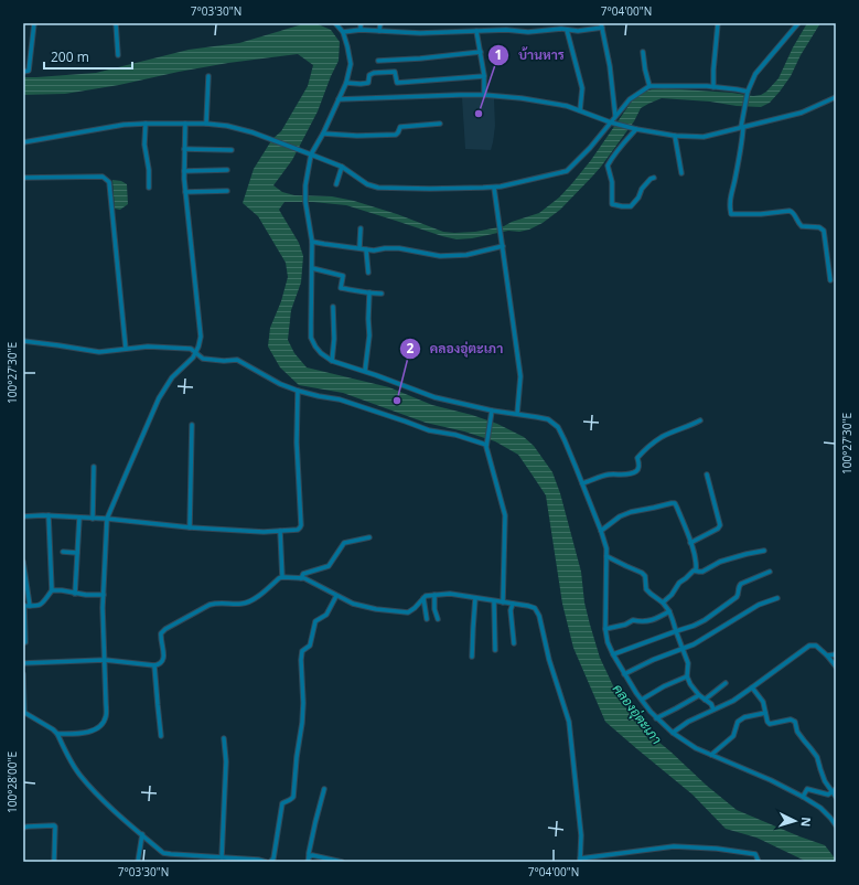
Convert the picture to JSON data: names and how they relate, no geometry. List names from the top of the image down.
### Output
{
  "water": ["คลองอุ่ตะเภา"],
  "places": ["บ้านหาร", "คลองอุ่ตะเภา"],
  "scale_bar": "200 m",
  "north": "right",
  "coordinates": [
    "7°03'30\"N",
    "7°04'00\"N",
    "100°27'30\"E",
    "100°28'00\"E"
  ]
}
